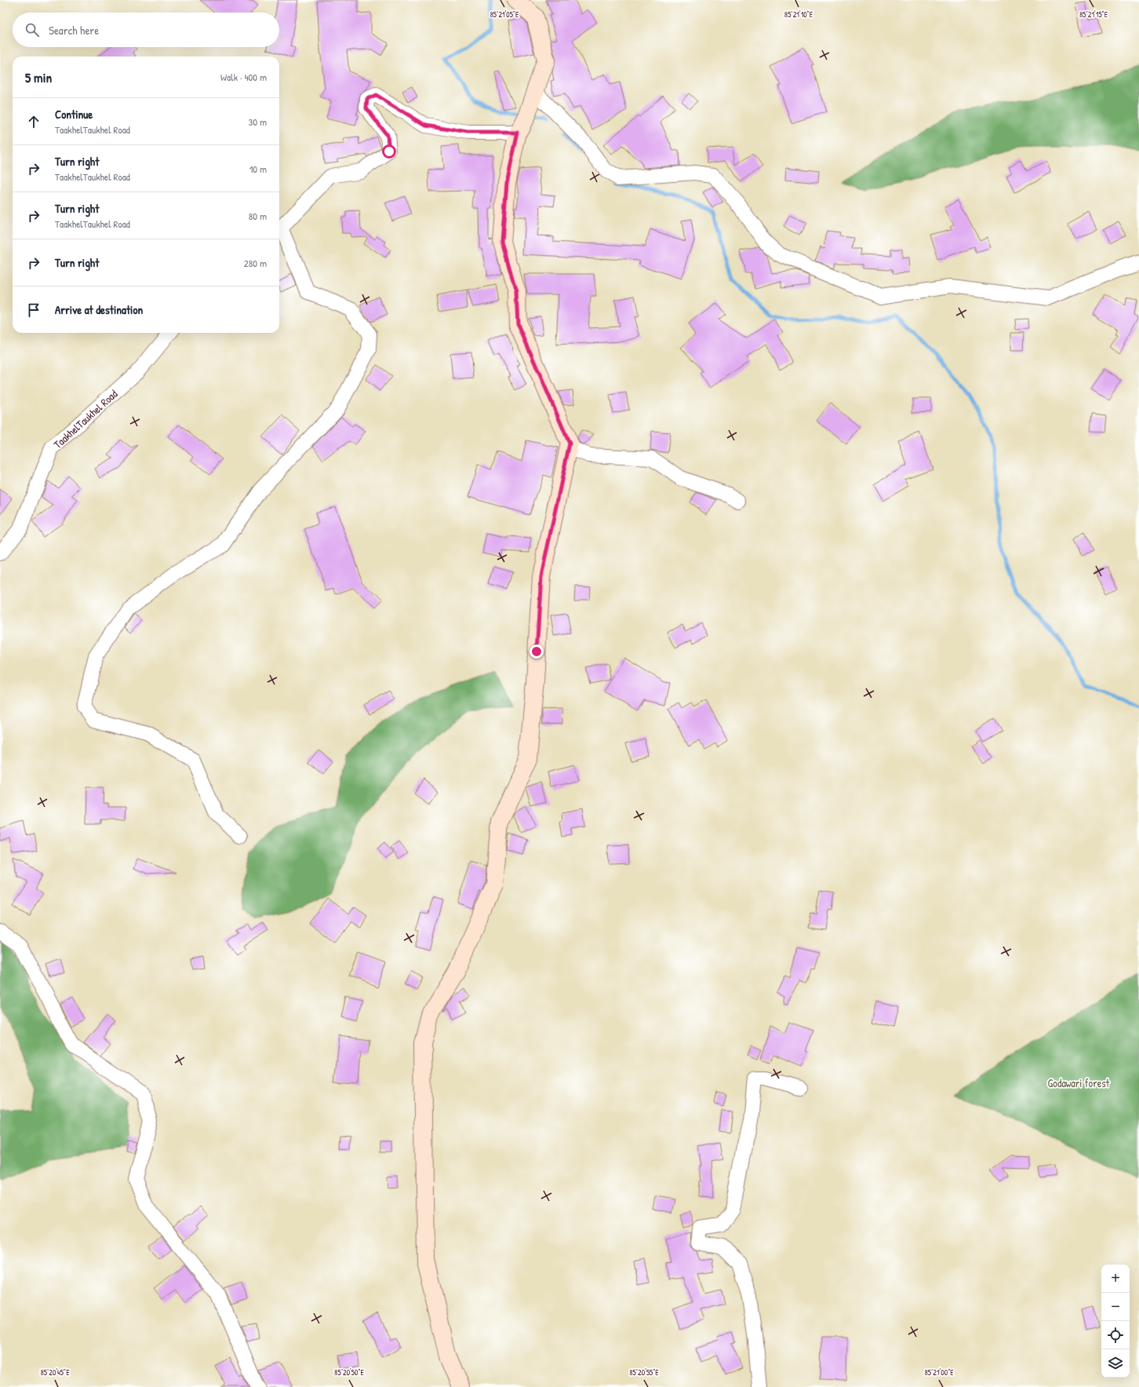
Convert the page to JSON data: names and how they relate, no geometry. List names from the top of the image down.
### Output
{
  "streets": {
    "street": ["TaakhelTaukhel Road"]
  },
  "parks": ["Godawari forest"],
  "page": {
    "search": "Search here",
    "heading": ["5 min", "Walk · 400 m"],
    "list": [
      ["Continue", "TaakhelTaukhel Road", "30 m"],
      ["Turn right", "TaakhelTaukhel Road", "10 m"],
      ["Turn right", "TaakhelTaukhel Road", "80 m"],
      ["Turn right", "280 m"],
      "Arrive at destination"
    ],
    "map_buttons": ["+", "−"]
  },
  "coordinates": [
    "85°21'15\"E",
    "85°21'05\"E",
    "85°21'10\"E",
    "85°20'45\"E",
    "85°20'50\"E",
    "85°20'55\"E",
    "85°21'00\"E"
  ]
}
